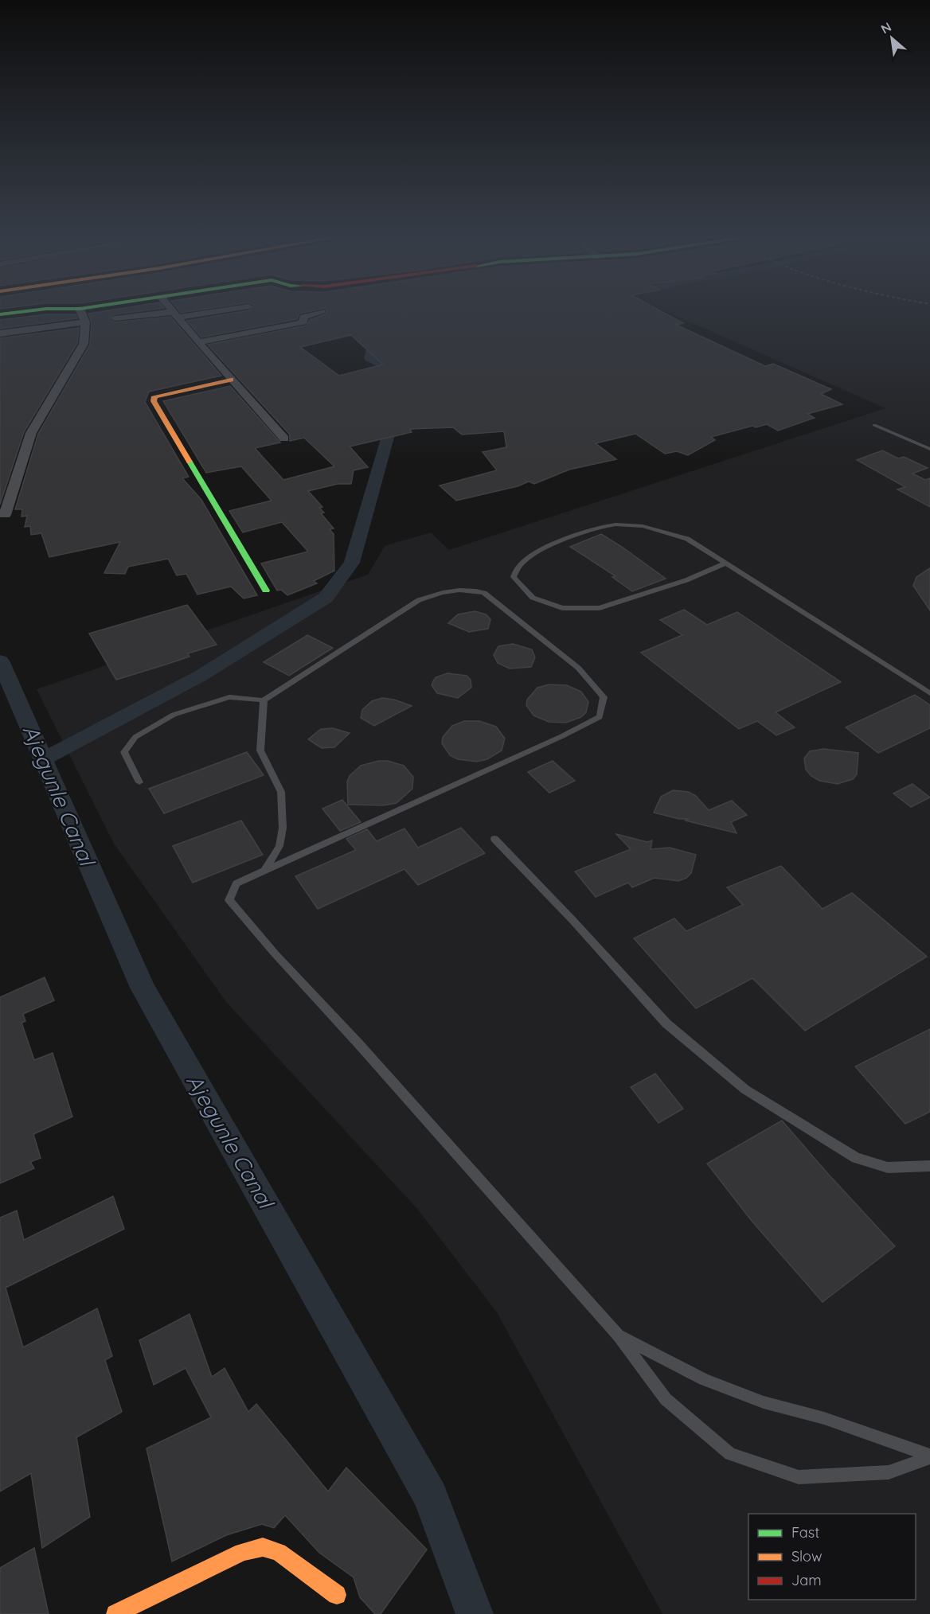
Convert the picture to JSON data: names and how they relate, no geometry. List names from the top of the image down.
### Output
{
  "water": ["Ajegunle Canal"],
  "legend": ["Fast", "Slow", "Jam"],
  "north": "top left"
}
